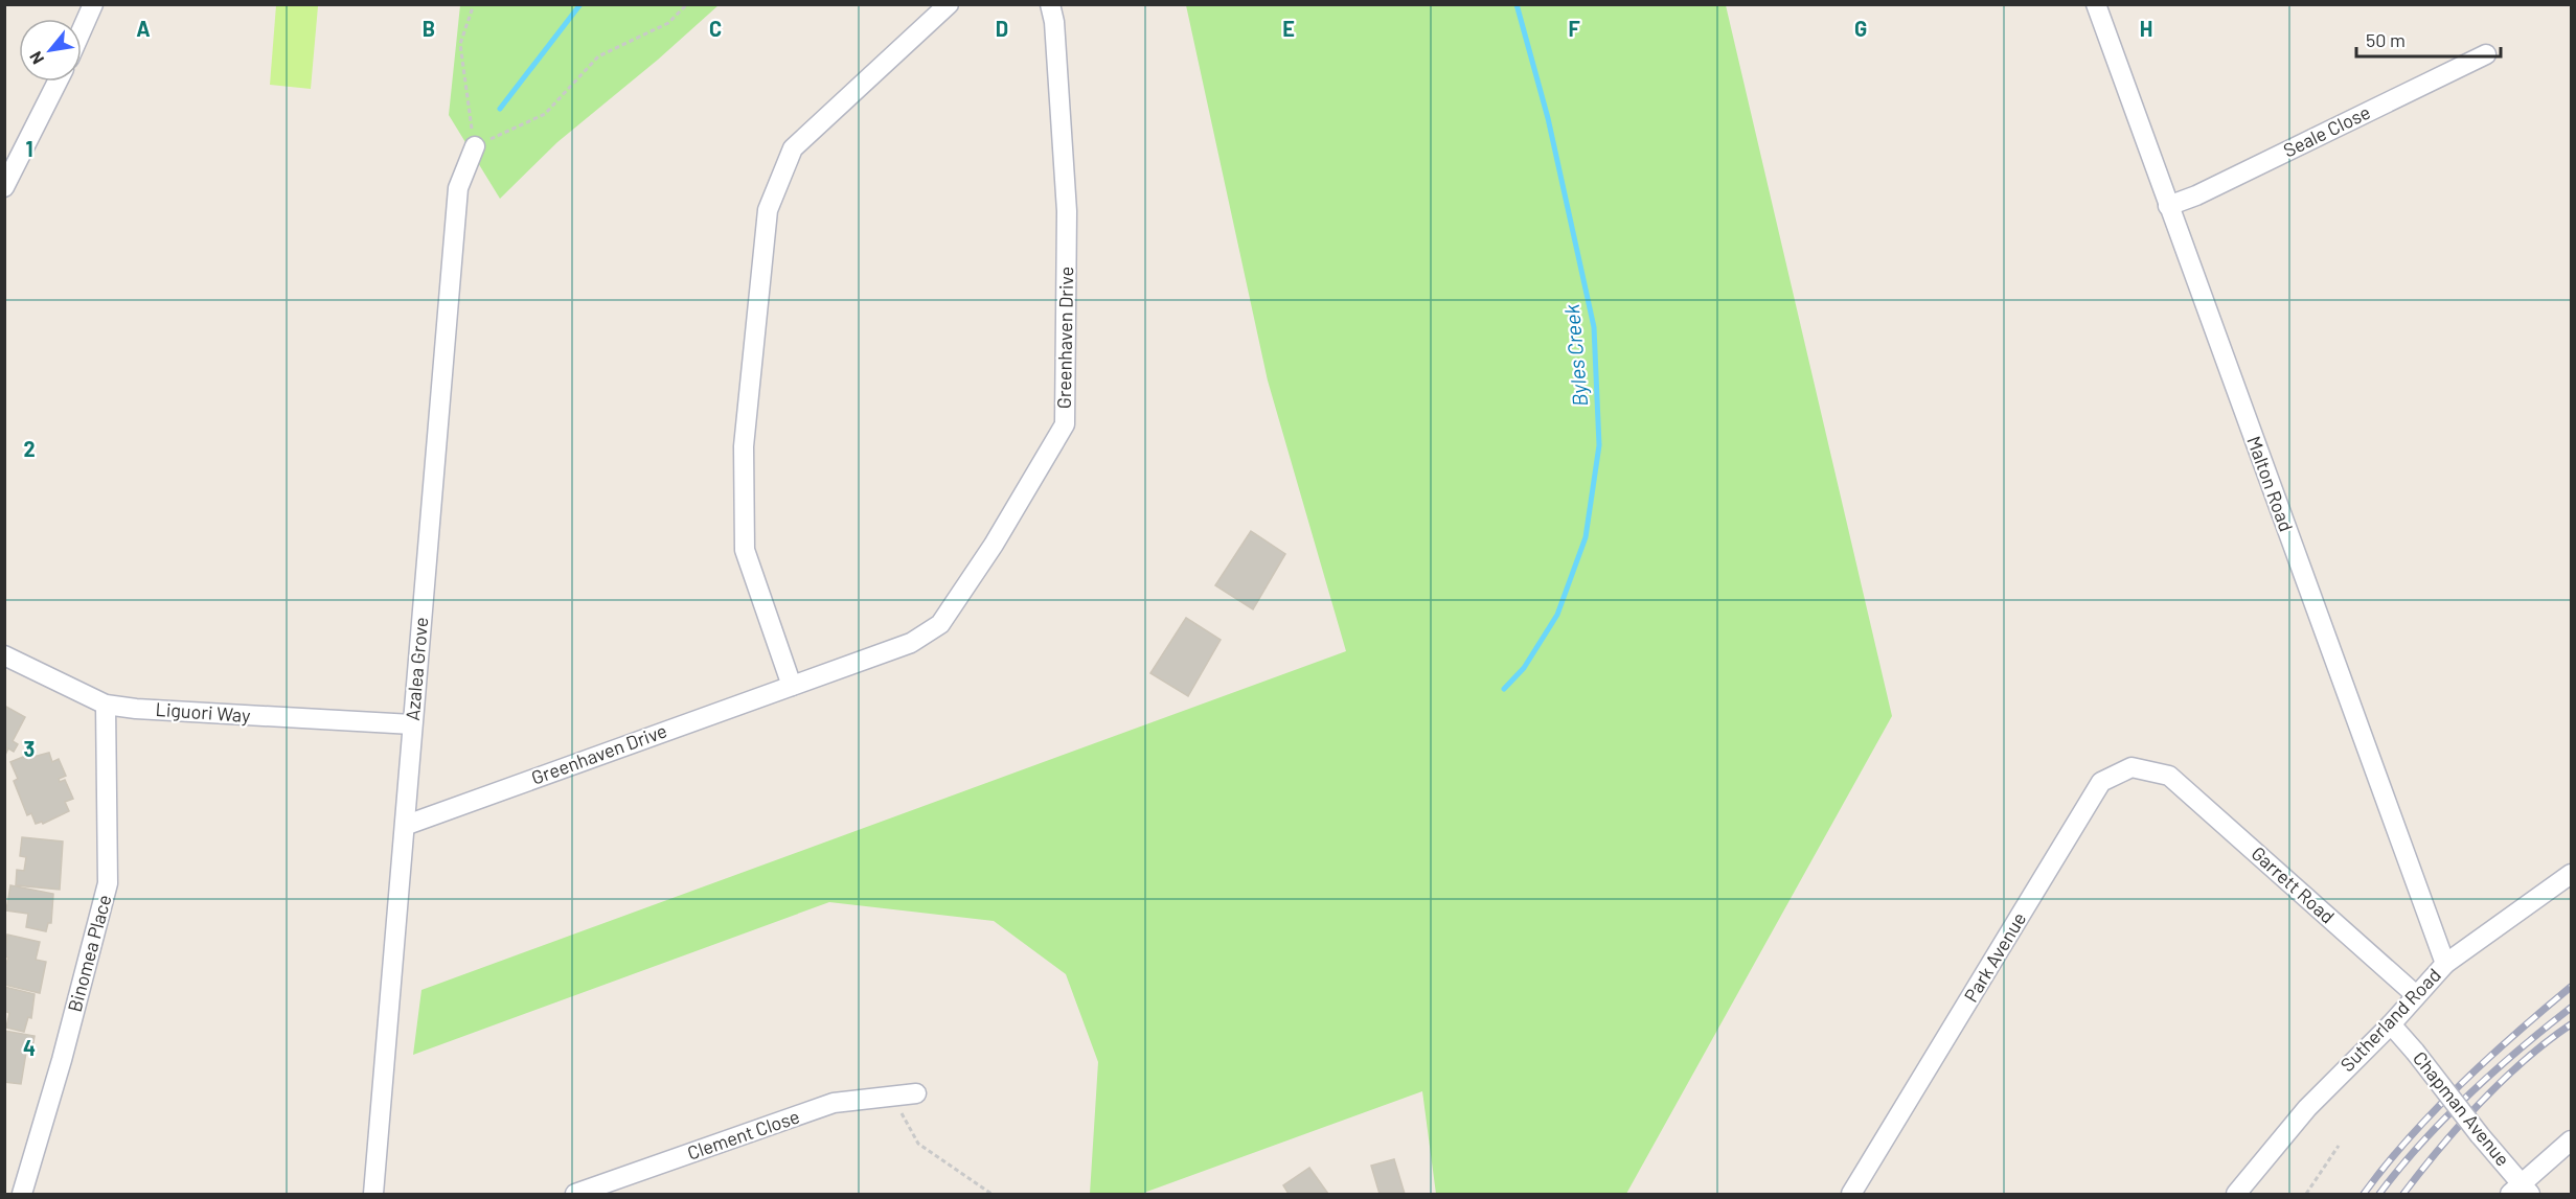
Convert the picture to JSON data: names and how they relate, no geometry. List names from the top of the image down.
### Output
{
  "streets": {
    "street": [
      "Seale Close",
      "Greenhaven Drive",
      "Malton Road",
      "Azalea Grove",
      "Liguori Way",
      "Garrett Road",
      "Binomea Place",
      "Park Avenue",
      "Sutherland Road",
      "Chapman Avenue",
      "Clement Close"
    ]
  },
  "crossings": [
    ["Seale Close", "Malton Road"],
    ["Greenhaven Drive", "Azalea Grove"],
    ["Malton Road", "Sutherland Road"],
    ["Azalea Grove", "Liguori Way"],
    ["Liguori Way", "Binomea Place"],
    ["Garrett Road", "Park Avenue"],
    ["Garrett Road", "Sutherland Road"],
    ["Sutherland Road", "Chapman Avenue"]
  ],
  "water": ["Byles Creek"],
  "scale_bar": "50 m",
  "north": "bottom left",
  "grid": {
    "columns": [
      "A",
      "B",
      "C",
      "D",
      "E",
      "F",
      "G",
      "H"
    ],
    "rows": [
      "1",
      "2",
      "3",
      "4"
    ]
  }
}
